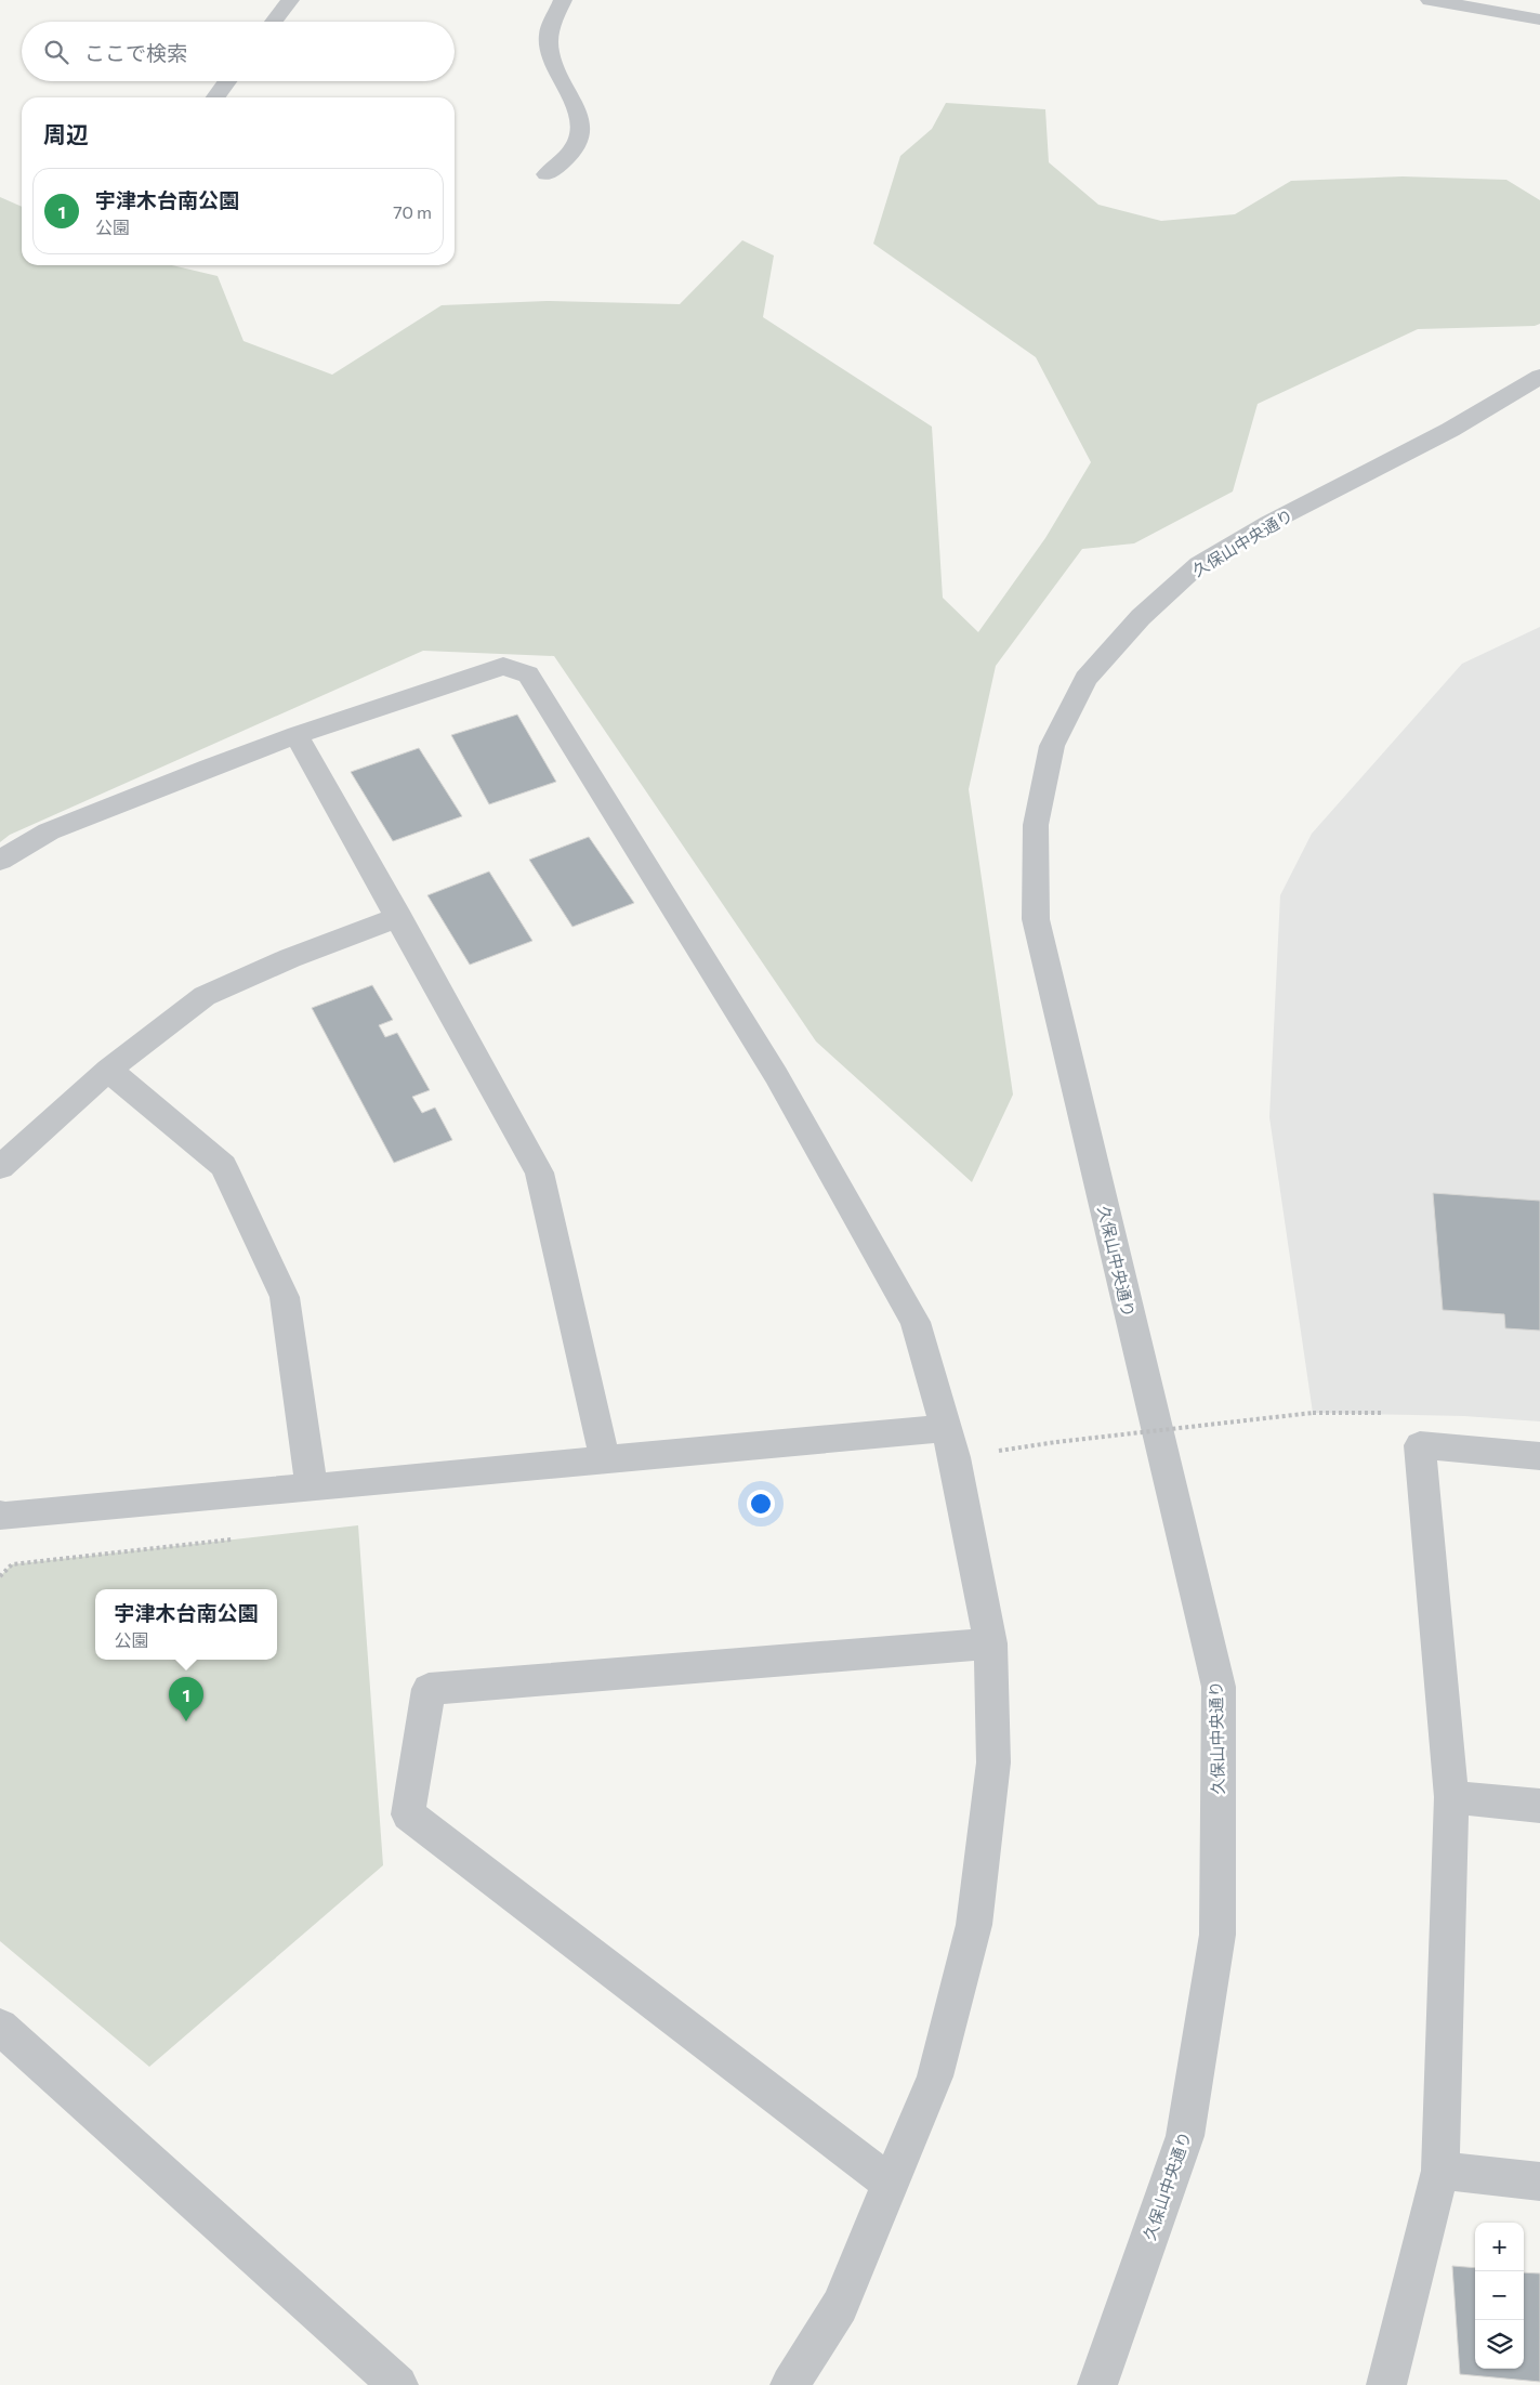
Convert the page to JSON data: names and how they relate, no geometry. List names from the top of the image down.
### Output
{
  "streets": {
    "street": ["久保山中央通り"]
  },
  "page": {
    "search": "ここで検索",
    "heading": "周辺",
    "list": [
      {
        "mark": "1",
        "name": "宇津木台南公園",
        "note": "公園",
        "value": "70 m"
      }
    ],
    "popup": ["宇津木台南公園", "公園"],
    "pins": "1",
    "map_buttons": ["+", "−"]
  }
}
